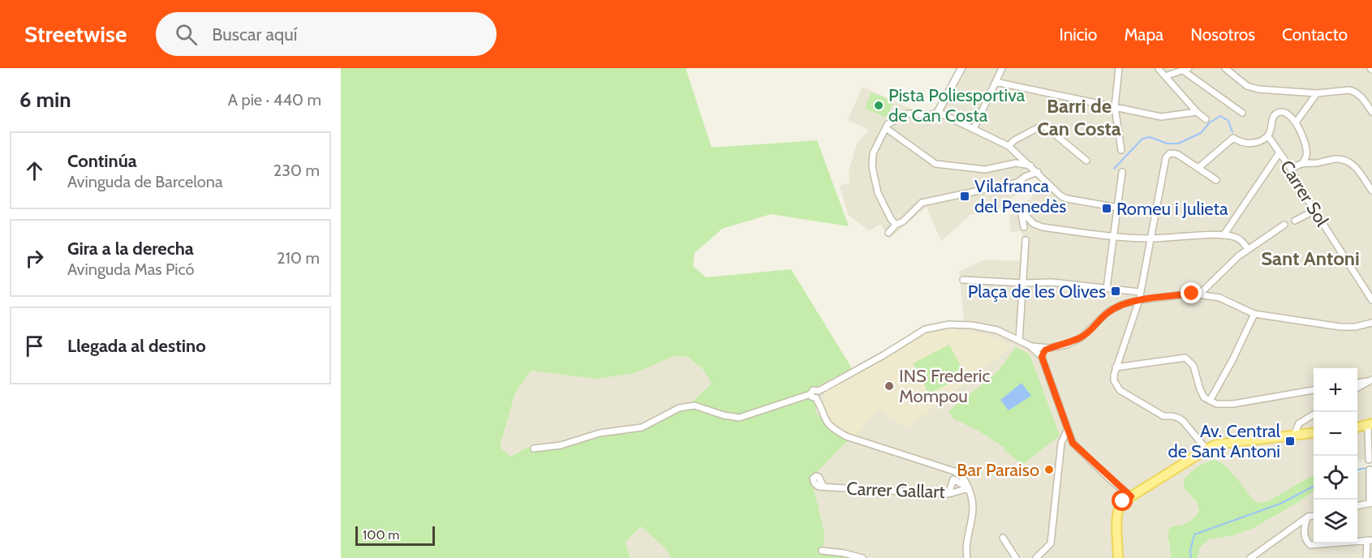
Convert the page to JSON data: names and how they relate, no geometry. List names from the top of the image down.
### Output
{
  "streets": {
    "street": ["Carrer Sol", "Carrer Gallart"]
  },
  "districts": ["Barri de Can Costa", "Sant Antoni"],
  "places": {
    "other": ["Pista Poliesportiva de Can Costa", "INS Frederic Mompou", "Bar Paraiso"],
    "transit": [
      "Vilafranca del Penedès",
      "Romeu i Julieta",
      "Plaça de les Olives",
      "Av. Central de Sant Antoni"
    ]
  },
  "scale_bar": "100 m",
  "page": {
    "header": "Streetwise",
    "search": "Buscar aquí",
    "nav": [
      "Inicio",
      "Mapa",
      "Nosotros",
      "Contacto"
    ],
    "heading": ["6 min", "A pie · 440 m"],
    "list": [
      ["Continúa", "Avinguda de Barcelona", "230 m"],
      ["Gira a la derecha", "Avinguda Mas Picó", "210 m"],
      "Llegada al destino"
    ],
    "map_buttons": ["+", "−"],
    "scale": "100 m"
  }
}
